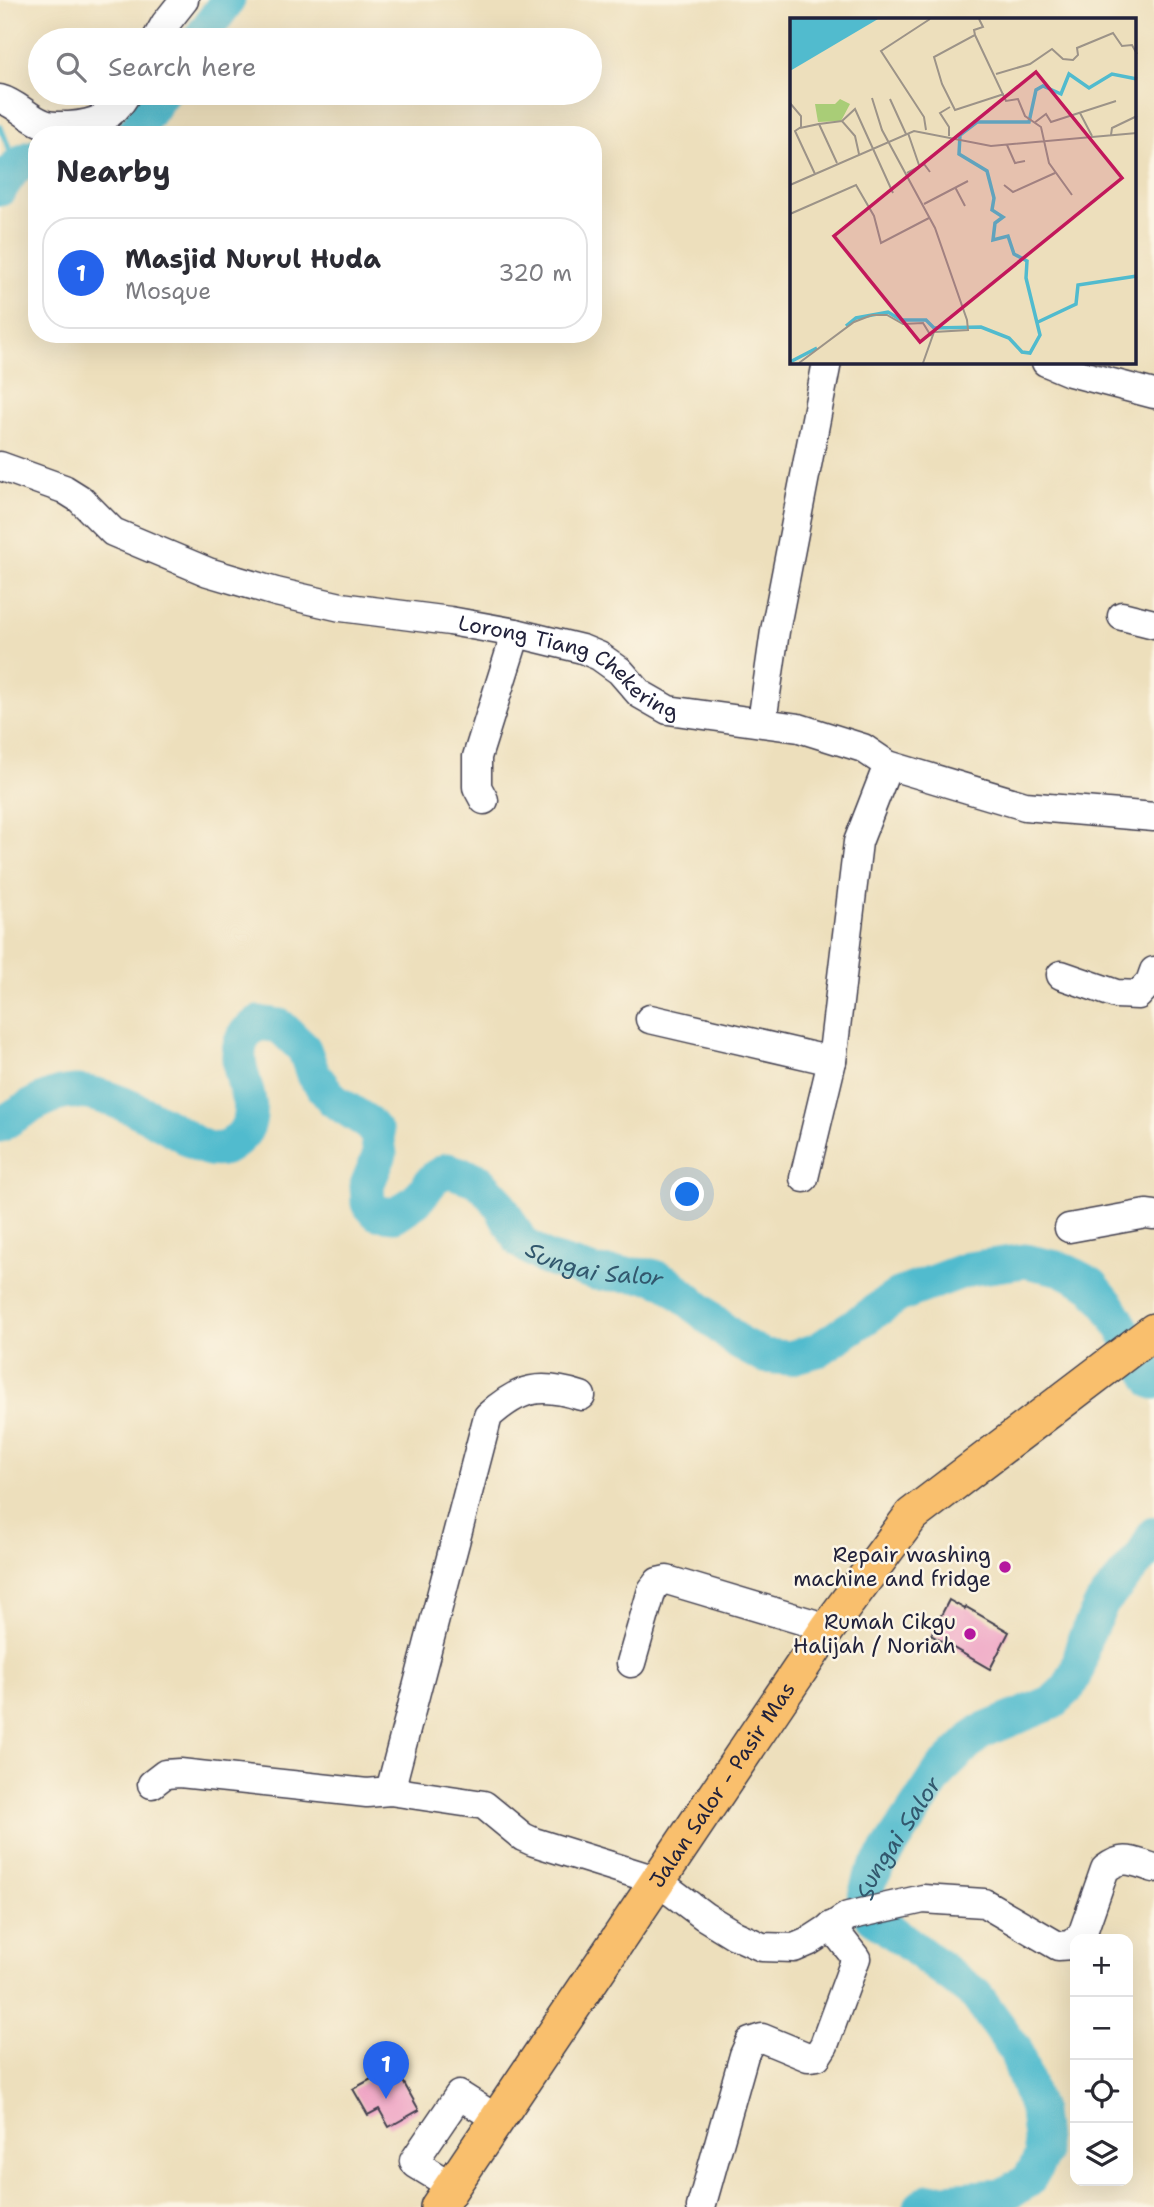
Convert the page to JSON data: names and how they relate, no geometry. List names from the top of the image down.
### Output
{
  "streets": {
    "main road": ["Jalan Salor - Pasir Mas"],
    "street": ["Lorong Tiang Chekering"]
  },
  "water": ["Sungai Salor"],
  "places": ["Repair washing machine and fridge", "Rumah Cikgu Halijah / Noriah"],
  "page": {
    "search": "Search here",
    "heading": "Nearby",
    "list": [
      {
        "mark": "1",
        "name": "Masjid Nurul Huda",
        "note": "Mosque",
        "value": "320 m"
      }
    ],
    "map_buttons": ["+", "−"],
    "pins": "1"
  }
}
